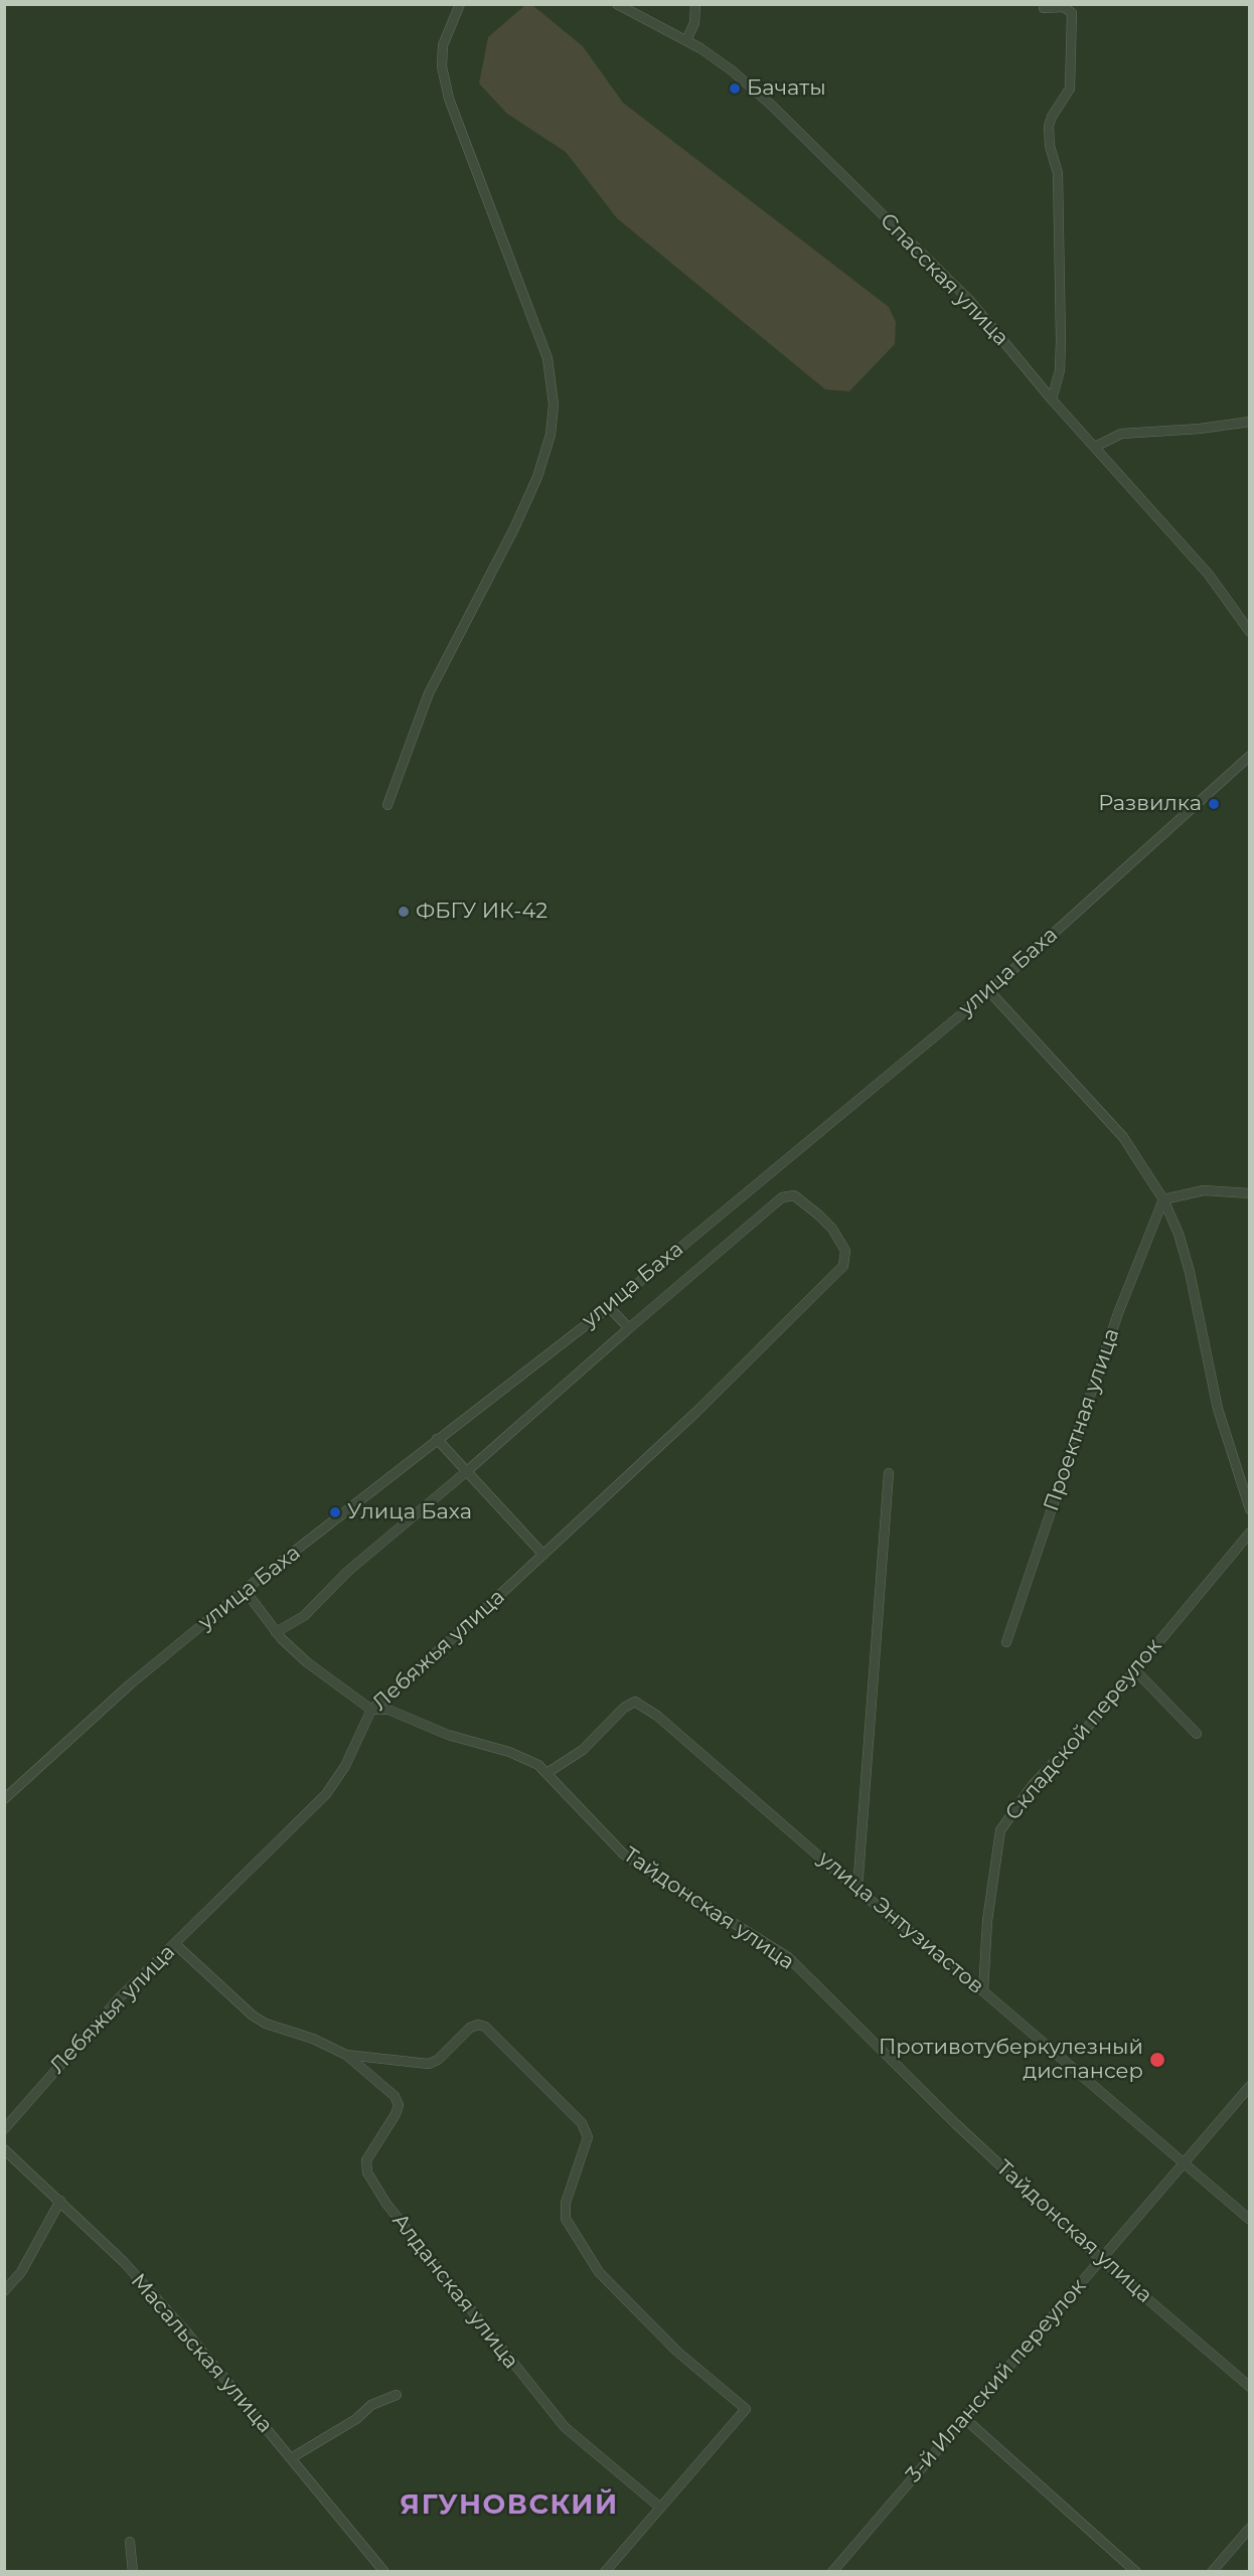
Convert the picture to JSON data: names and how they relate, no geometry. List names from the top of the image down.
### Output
{
  "streets": {
    "street": [
      "Спасская улица",
      "улица Баха",
      "Проектная улица",
      "Лебяжья улица",
      "Складской переулок",
      "Тайдонская улица",
      "улица Энтузиастов",
      "Алданская улица",
      "Масальская улица",
      "3-й Иланский переулок"
    ]
  },
  "crossings": [
    ["улица Баха", "Тайдонская улица"],
    ["Лебяжья улица", "Тайдонская улица"],
    ["Складской переулок", "улица Энтузиастов"],
    ["Тайдонская улица", "улица Энтузиастов"],
    ["Тайдонская улица", "3-й Иланский переулок"],
    ["улица Энтузиастов", "3-й Иланский переулок"]
  ],
  "districts": ["ЯГУНОВСКИЙ"],
  "places": [
    "Бачаты",
    "Развилка",
    "ФБГУ ИК-42",
    "Улица Баха",
    "Противотуберкулезный диспансер"
  ]
}
